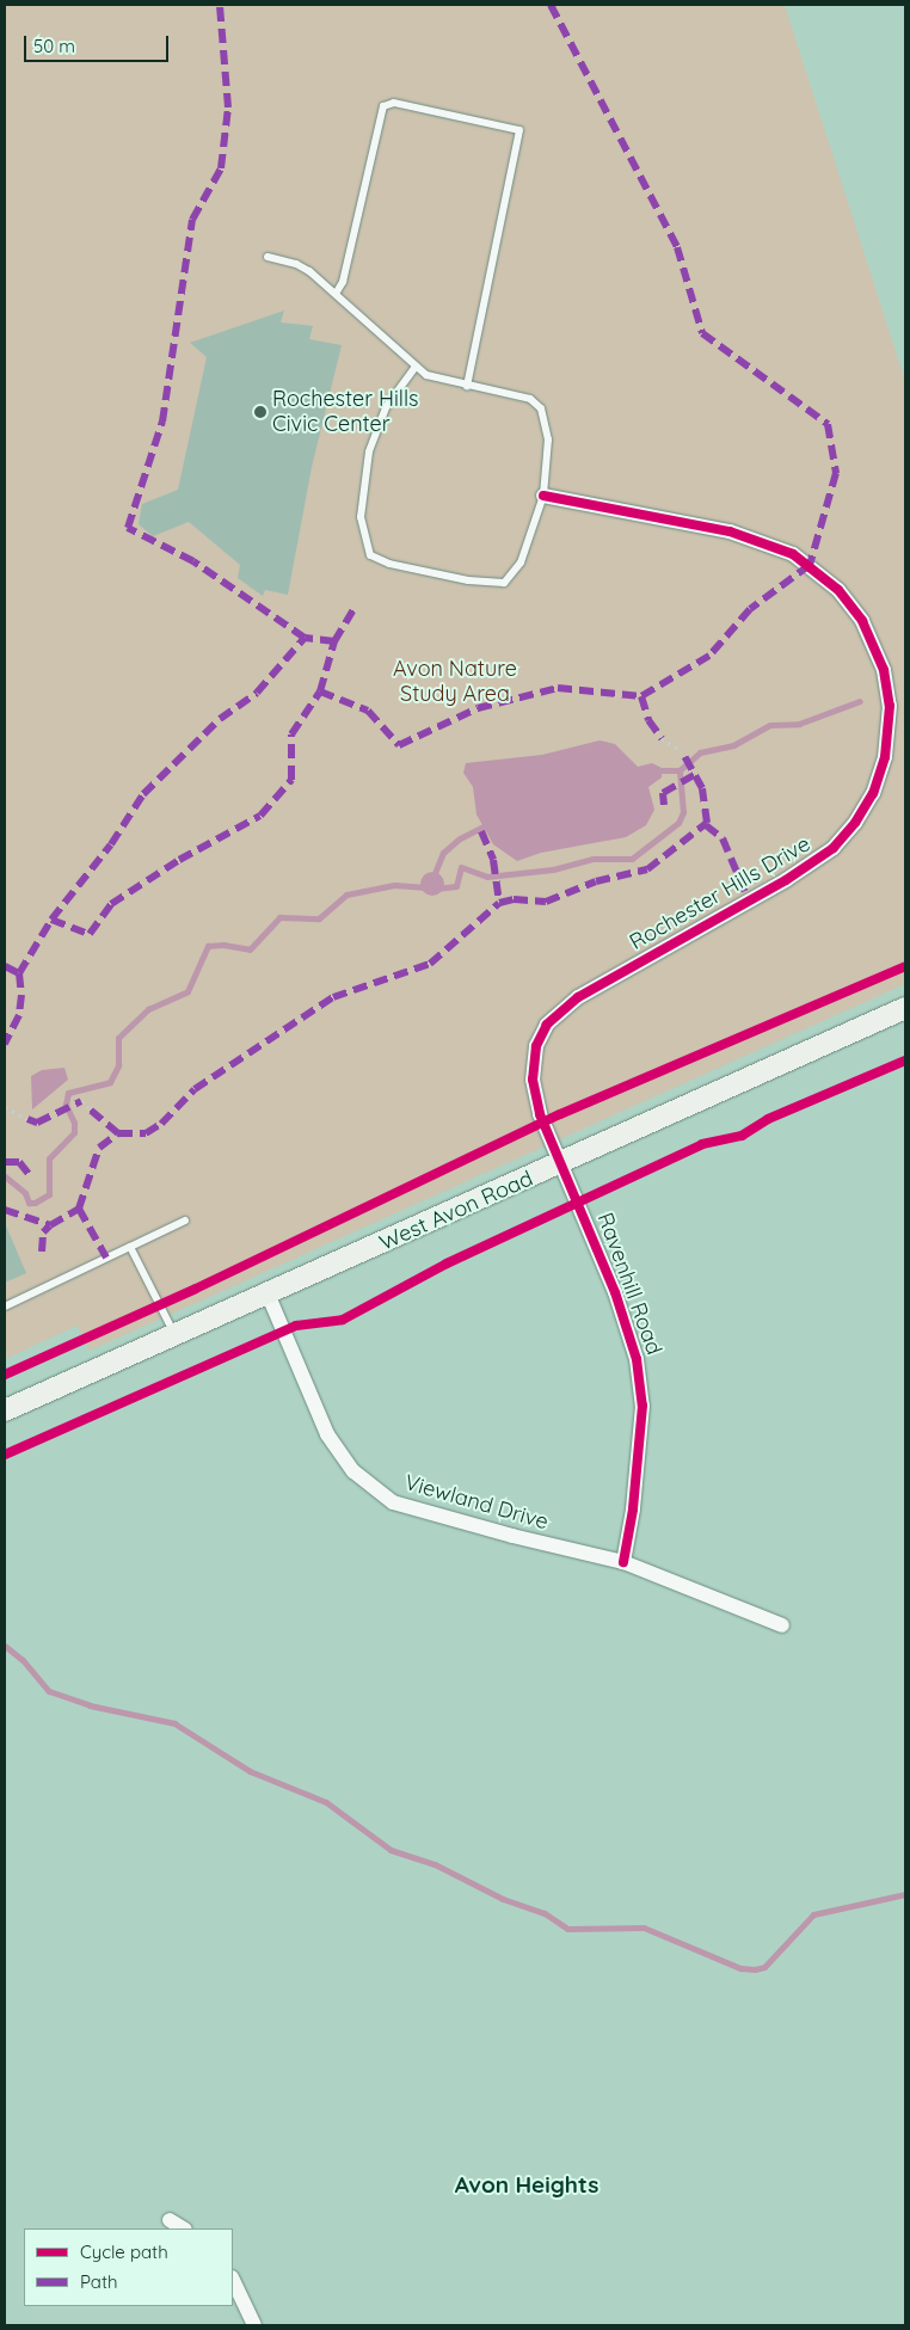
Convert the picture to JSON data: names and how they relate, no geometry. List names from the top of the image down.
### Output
{
  "streets": {
    "street": [
      "Rochester Hills Drive",
      "West Avon Road",
      "Ravenhill Road",
      "Viewland Drive"
    ]
  },
  "crossings": [
    ["Rochester Hills Drive", "West Avon Road"],
    ["Rochester Hills Drive", "Ravenhill Road"],
    ["West Avon Road", "Ravenhill Road"],
    ["West Avon Road", "Viewland Drive"],
    ["Ravenhill Road", "Viewland Drive"]
  ],
  "districts": ["Avon Heights"],
  "parks": ["Avon Nature Study Area"],
  "places": ["Rochester Hills Civic Center"],
  "legend": ["Cycle path", "Path"],
  "scale_bar": "50 m"
}
